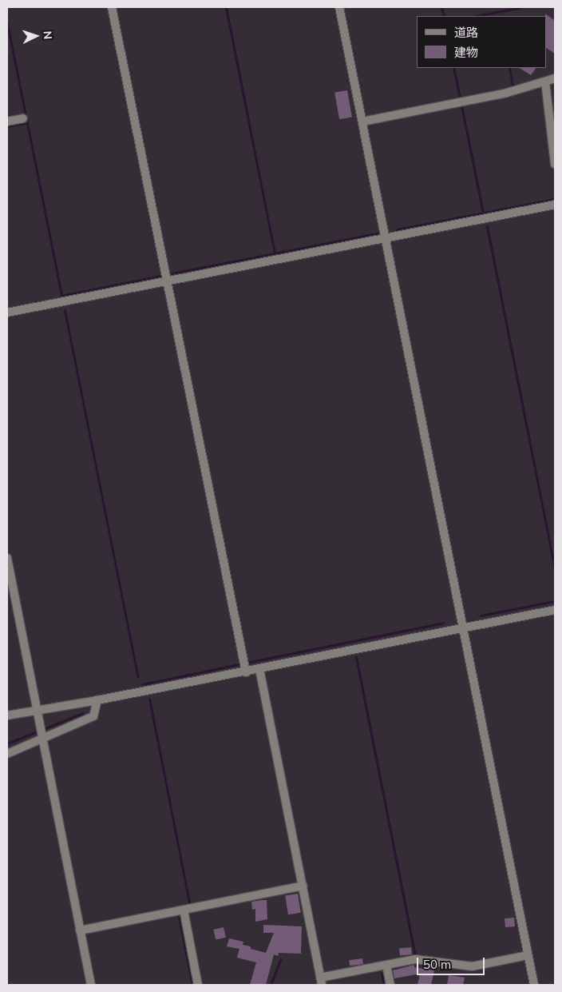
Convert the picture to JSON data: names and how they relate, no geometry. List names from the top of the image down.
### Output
{
  "legend": ["道路", "建物"],
  "scale_bar": "50 m",
  "north": "right"
}
